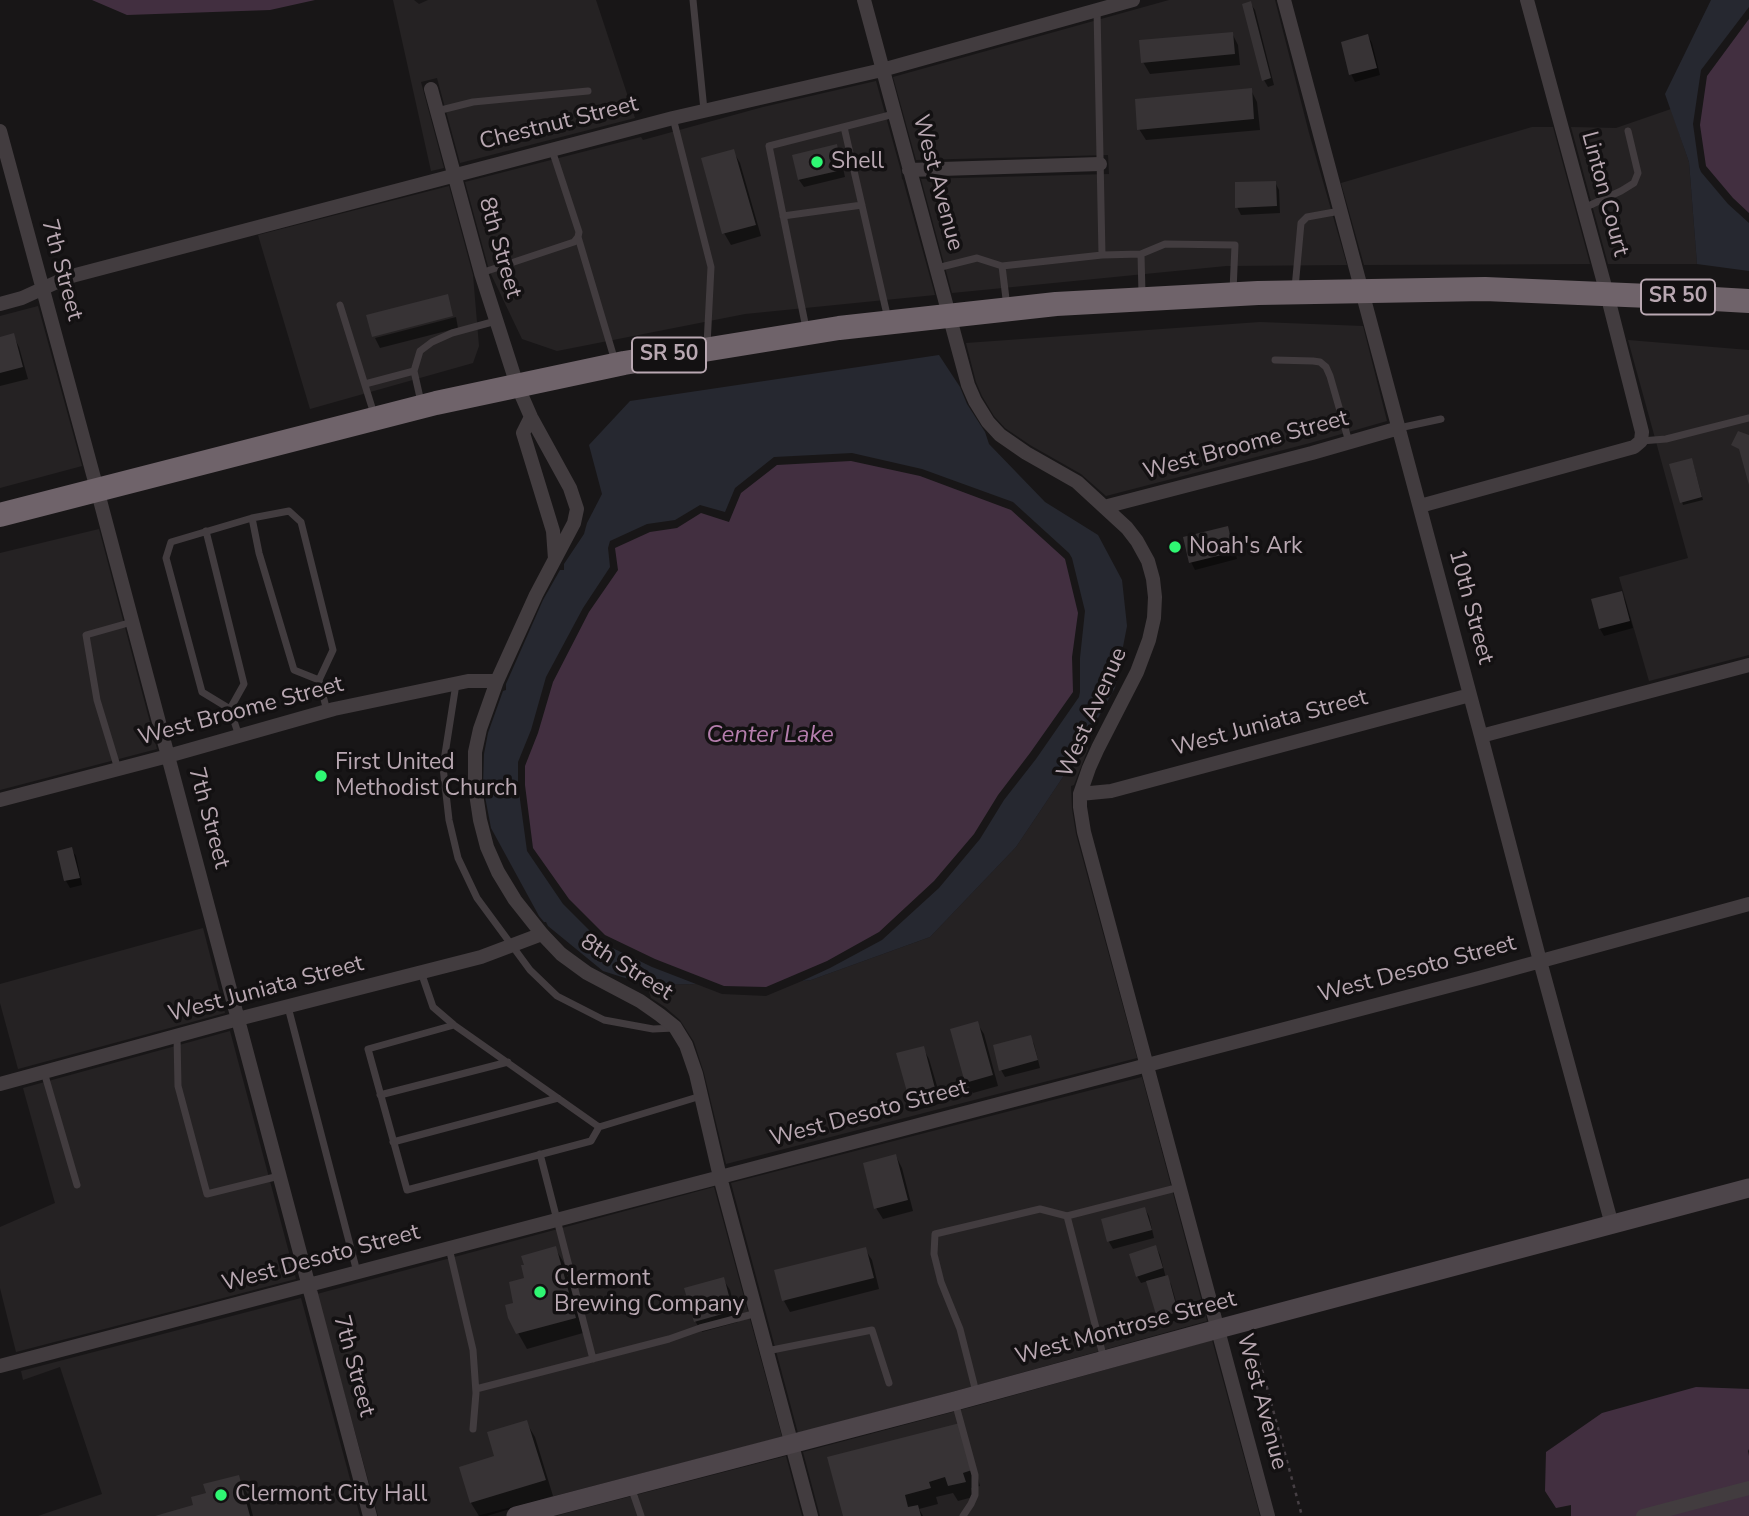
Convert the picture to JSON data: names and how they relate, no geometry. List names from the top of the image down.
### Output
{
  "streets": {
    "highway": ["SR 50"],
    "street": [
      "Chestnut Street",
      "West Avenue",
      "Linton Court",
      "8th Street",
      "7th Street",
      "West Broome Street",
      "10th Street",
      "West Juniata Street",
      "West Desoto Street",
      "West Montrose Street"
    ]
  },
  "crossings": [
    ["Chestnut Street", "West Avenue"],
    ["Chestnut Street", "8th Street"],
    ["Chestnut Street", "7th Street"],
    ["West Avenue", "SR 50"],
    ["West Avenue", "West Broome Street"],
    ["West Avenue", "West Juniata Street"],
    ["West Avenue", "West Desoto Street"],
    ["West Avenue", "West Montrose Street"],
    ["Linton Court", "SR 50"],
    ["8th Street", "SR 50"],
    ["8th Street", "West Broome Street"],
    ["8th Street", "West Juniata Street"],
    ["8th Street", "West Desoto Street"],
    ["8th Street", "West Montrose Street"],
    ["7th Street", "SR 50"],
    ["7th Street", "West Broome Street"],
    ["7th Street", "West Juniata Street"],
    ["7th Street", "West Desoto Street"],
    ["SR 50", "10th Street"],
    ["West Broome Street", "10th Street"],
    ["10th Street", "West Juniata Street"],
    ["10th Street", "West Desoto Street"],
    ["10th Street", "West Montrose Street"]
  ],
  "water": ["Center Lake"],
  "places": [
    "Shell",
    "Noah's Ark",
    "First United Methodist Church",
    "Clermont Brewing Company",
    "Clermont City Hall"
  ]
}
